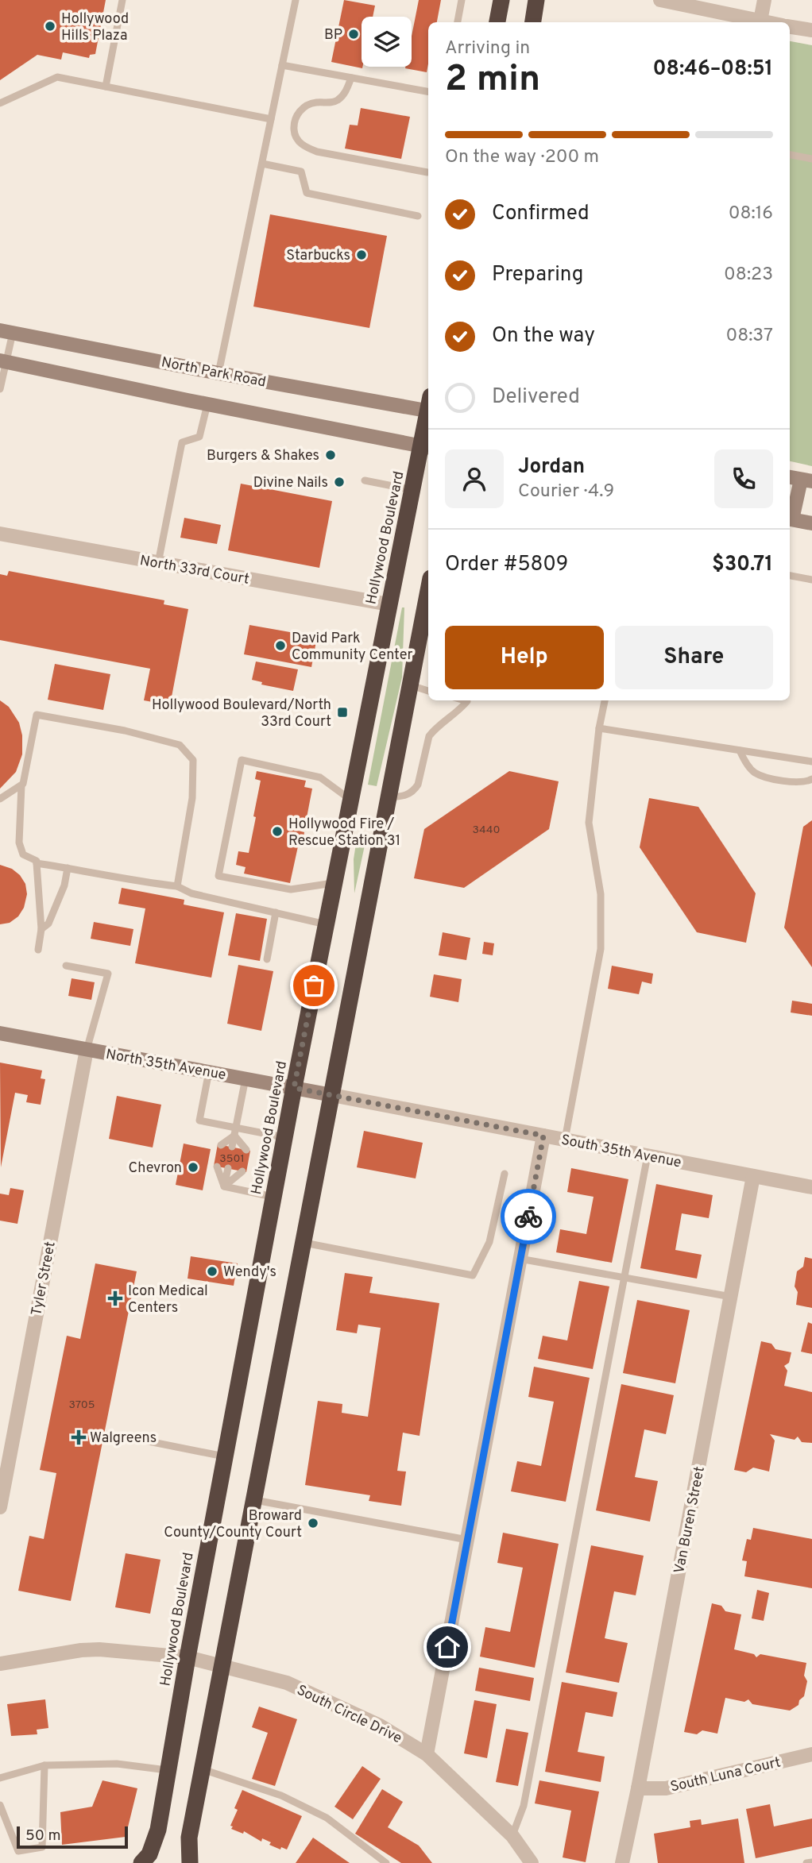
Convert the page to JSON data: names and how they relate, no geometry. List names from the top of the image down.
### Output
{
  "streets": {
    "highway": ["Hollywood Boulevard"],
    "street": [
      "North Park Road",
      "North 33rd Court",
      "North 35th Avenue",
      "South 35th Avenue",
      "Tyler Street",
      "Van Buren Street",
      "South Circle Drive",
      "South Luna Court"
    ]
  },
  "crossings": [
    ["Hollywood Boulevard", "North 33rd Court"],
    ["Hollywood Boulevard", "North 35th Avenue"],
    ["Hollywood Boulevard", "South Circle Drive"],
    ["North 35th Avenue", "South 35th Avenue"],
    ["North 35th Avenue", "Tyler Street"],
    ["South 35th Avenue", "Van Buren Street"],
    ["Van Buren Street", "South Luna Court"]
  ],
  "places": {
    "other": [
      "Hollywood Hills Plaza",
      "BP",
      "Starbucks",
      "Burgers & Shakes",
      "Divine Nails",
      "David Park Community Center",
      "Hollywood Fire / Rescue Station 31",
      "Chevron",
      "Wendy's",
      "Broward County/County Court"
    ],
    "transit": ["Hollywood Boulevard/North 33rd Court"],
    "health": ["Icon Medical Centers", "Walgreens"]
  },
  "house_numbers": ["3440", "3501", "3705"],
  "scale_bar": "50 m",
  "page": {
    "heading": ["2 min", "Arriving in", "08:46–08:51"],
    "panel": [
      "Jordan",
      "Courier · 4.9",
      "Order #5809",
      "$30.71"
    ],
    "bar": "On the way · 200 m",
    "list": [
      ["Confirmed", "08:16"],
      ["Preparing", "08:23"],
      ["On the way", "08:37"],
      "Delivered"
    ],
    "buttons": ["Help", "Share"],
    "scale": "50 m"
  }
}
